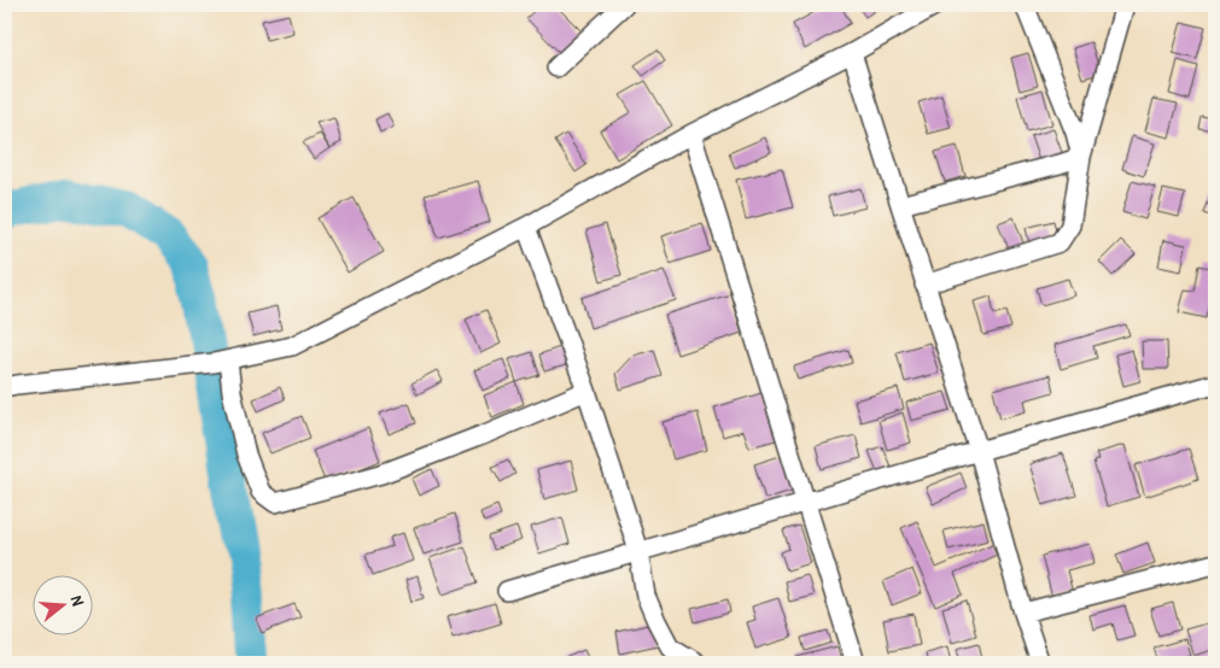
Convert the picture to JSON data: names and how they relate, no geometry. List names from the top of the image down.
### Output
{
  "north": "right"
}
